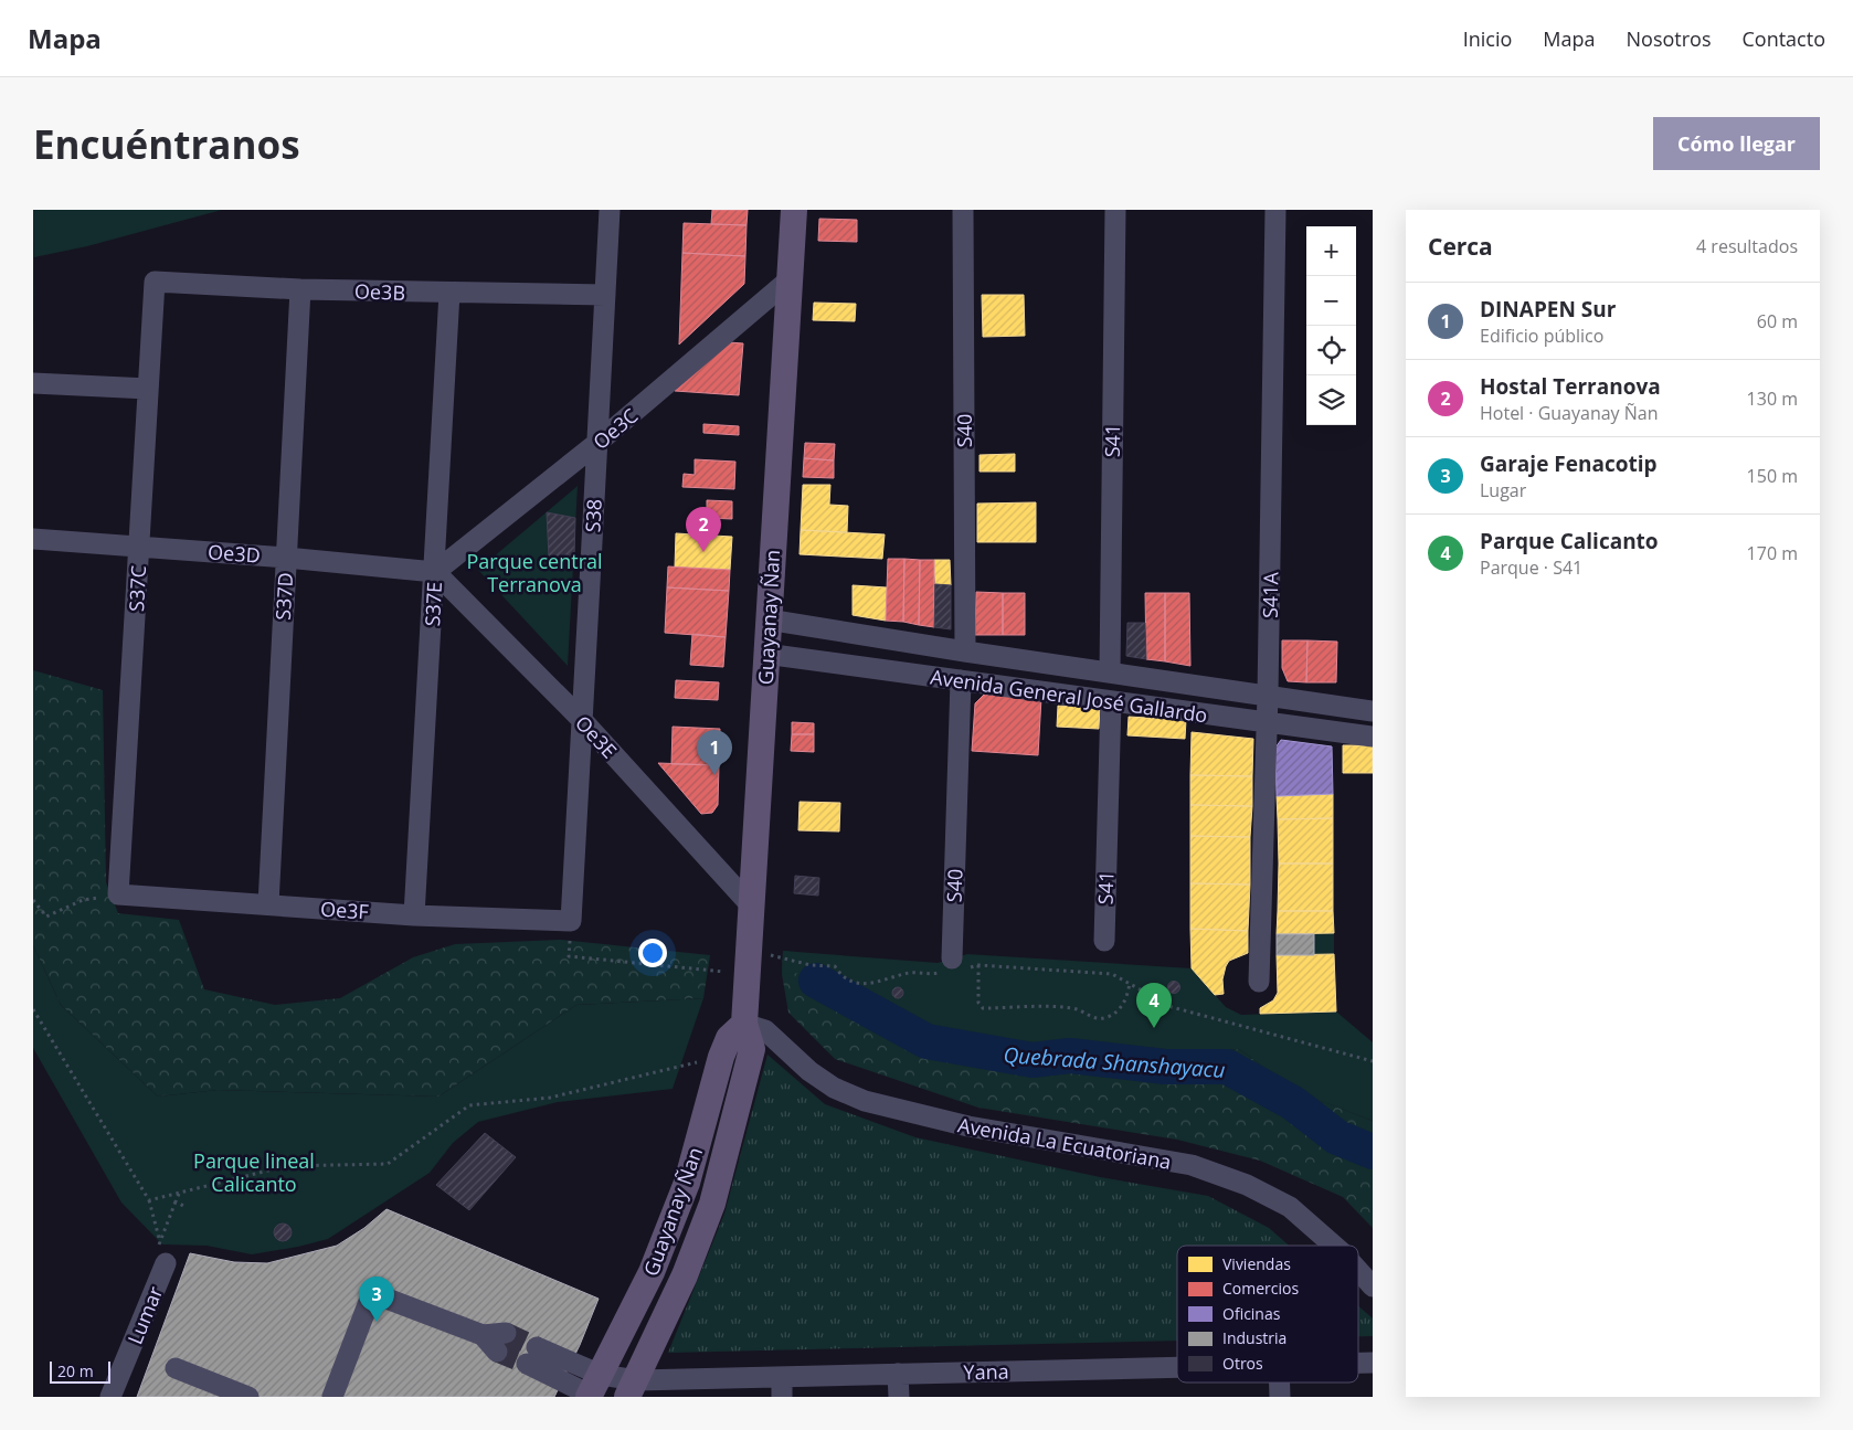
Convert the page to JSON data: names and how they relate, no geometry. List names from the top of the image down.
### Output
{
  "streets": {
    "main road": ["Guayanay Ñan"],
    "street": [
      "Oe3B",
      "Oe3C",
      "S40",
      "S41",
      "S38",
      "Oe3D",
      "S37C",
      "S41A",
      "S37D",
      "S37E",
      "Avenida General José Gallardo",
      "Oe3E",
      "Oe3F",
      "Avenida La Ecuatoriana",
      "Lumar",
      "Yana"
    ]
  },
  "crossings": [
    ["Oe3B", "S38"],
    ["Oe3B", "S37C"],
    ["Oe3B", "S37D"],
    ["Oe3B", "S37E"],
    ["Oe3C", "S38"],
    ["Oe3C", "Oe3D"],
    ["Oe3C", "S37E"],
    ["Oe3C", "Guayanay Ñan"],
    ["Oe3C", "Oe3E"],
    ["S40", "Avenida General José Gallardo"],
    ["S41", "Avenida General José Gallardo"],
    ["S38", "Oe3E"],
    ["S38", "Oe3F"],
    ["Oe3D", "S37C"],
    ["Oe3D", "S37D"],
    ["Oe3D", "S37E"],
    ["Oe3D", "Oe3E"],
    ["S37C", "Oe3F"],
    ["S41A", "Avenida General José Gallardo"],
    ["S37D", "Oe3F"],
    ["S37E", "Oe3E"],
    ["S37E", "Oe3F"],
    ["Guayanay Ñan", "Avenida General José Gallardo"],
    ["Guayanay Ñan", "Oe3E"],
    ["Guayanay Ñan", "Avenida La Ecuatoriana"],
    ["Guayanay Ñan", "Yana"]
  ],
  "water": ["Quebrada Shanshayacu"],
  "parks": ["Parque central Terranova", "Parque lineal Calicanto"],
  "legend": [
    "Viviendas",
    "Comercios",
    "Oficinas",
    "Industria",
    "Otros"
  ],
  "scale_bar": "20 m",
  "page": {
    "header": "Mapa",
    "nav": [
      "Inicio",
      "Mapa",
      "Nosotros",
      "Contacto"
    ],
    "buttons": "Cómo llegar",
    "title": "Encuéntranos",
    "heading": ["Cerca", "4 resultados"],
    "map_buttons": ["+", "−"],
    "list": [
      {
        "mark": "1",
        "name": "DINAPEN Sur",
        "note": "Edificio público",
        "value": "60 m"
      },
      {
        "mark": "2",
        "name": "Hostal Terranova",
        "note": "Hotel · Guayanay Ñan",
        "value": "130 m"
      },
      {
        "mark": "3",
        "name": "Garaje Fenacotip",
        "note": "Lugar",
        "value": "150 m"
      },
      {
        "mark": "4",
        "name": "Parque Calicanto",
        "note": "Parque · S41",
        "value": "170 m"
      }
    ],
    "pins": [
      "2",
      "1",
      "4",
      "3"
    ],
    "scale": "20 m"
  }
}
